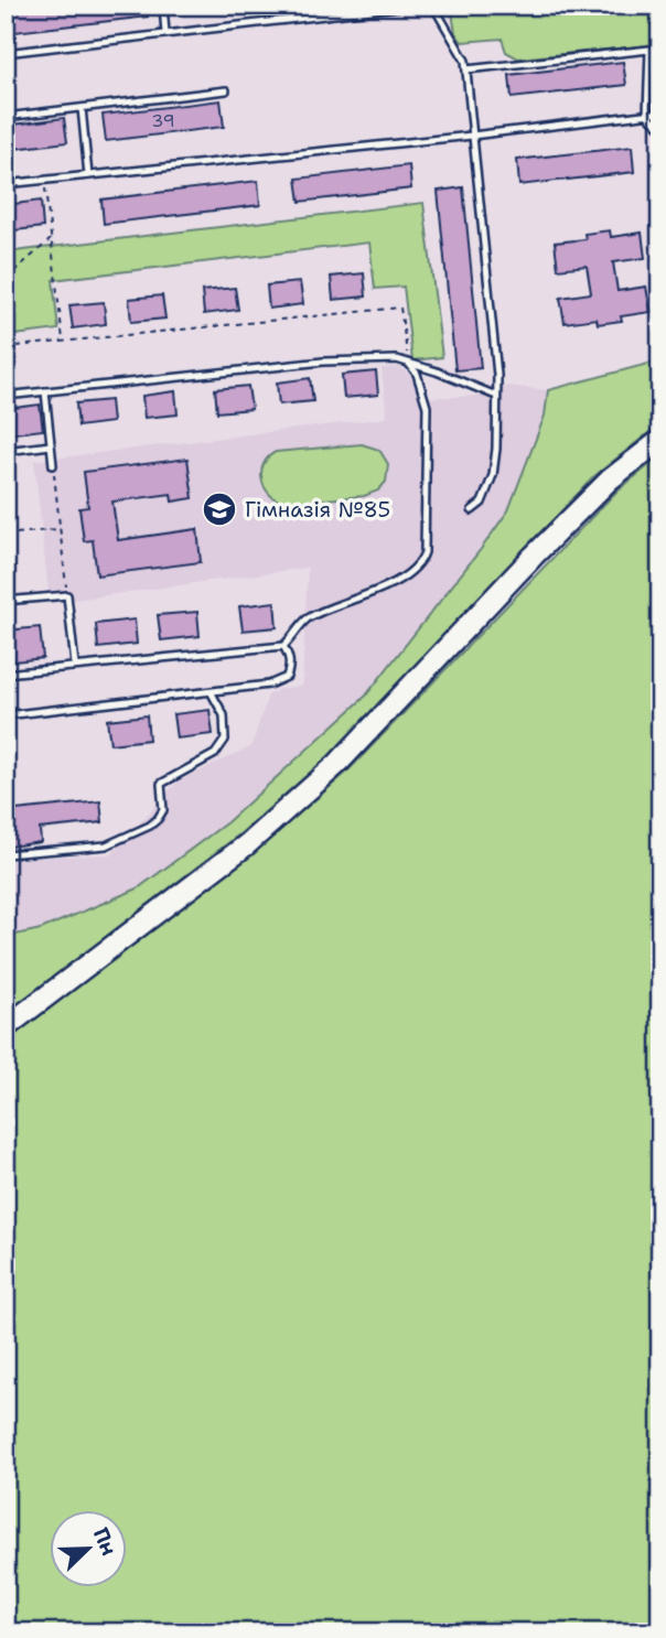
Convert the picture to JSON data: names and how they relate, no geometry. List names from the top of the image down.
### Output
{
  "places": {
    "school or university": ["Гімназія №85"]
  },
  "house_numbers": ["39"],
  "north": "top right"
}
